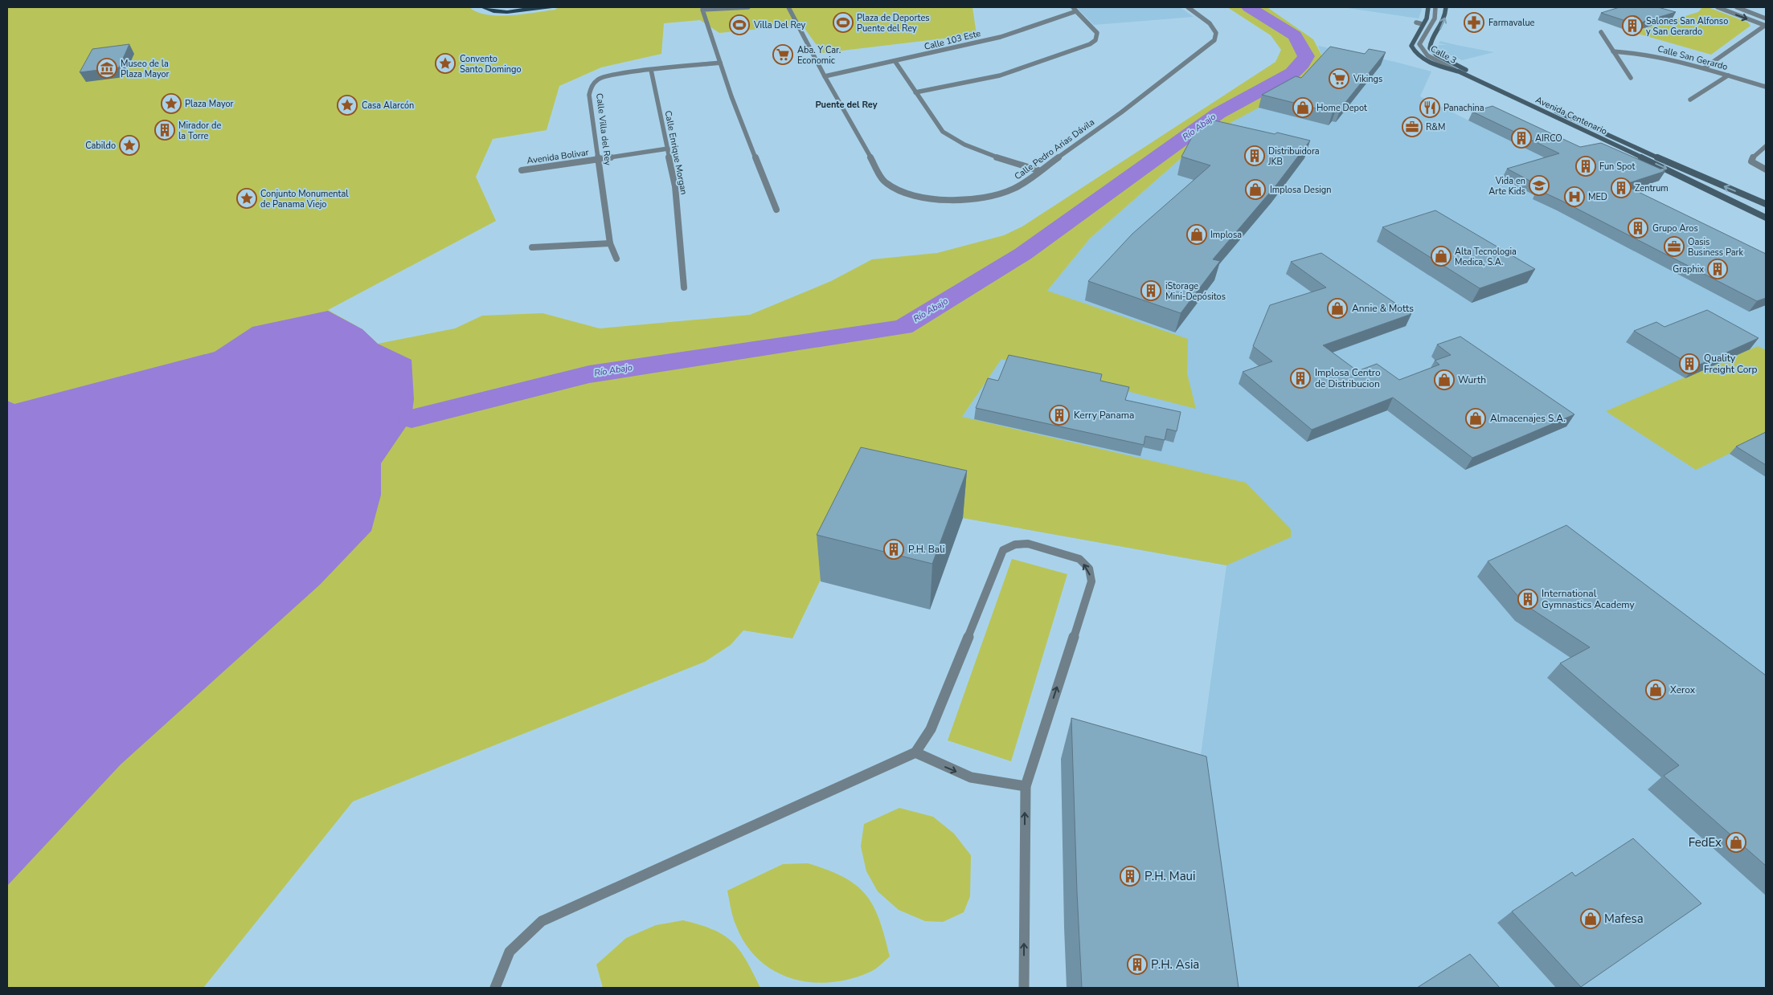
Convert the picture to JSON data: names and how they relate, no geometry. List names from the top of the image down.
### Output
{
  "streets": {
    "main road": ["Avenida Centenario"],
    "street": [
      "Calle 103 Este",
      "Calle 3",
      "Calle San Gerardo",
      "Calle Villa del Rey",
      "Calle Pedro Arias Dávila",
      "Calle Enrique Morgan",
      "Avenida Bolivar"
    ]
  },
  "crossings": [
    ["Calle 103 Este", "Calle Pedro Arias Dávila"],
    ["Calle 3", "Avenida Centenario"],
    ["Calle Villa del Rey", "Calle Enrique Morgan"],
    ["Calle Villa del Rey", "Avenida Bolivar"],
    ["Calle Enrique Morgan", "Avenida Bolivar"]
  ],
  "districts": ["Puente del Rey"],
  "water": ["Río Abajo"],
  "places": {
    "sports": ["Plaza de Deportes Puente del Rey", "Villa Del Rey"],
    "pharmacy": ["Farmavalue"],
    "building": [
      "Salones San Alfonso y San Gerardo",
      "Mirador de la Torre",
      "AIRCO",
      "Distribuidora JKB",
      "Fun Spot",
      "Zentrum",
      "Grupo Aros",
      "Graphix",
      "iStorage Mini-Depósitos",
      "Quality Freight Corp",
      "Implosa Centro de Distribucion",
      "Kerry Panama",
      "P.H. Bali",
      "International Gymnastics Academy",
      "P.H. Maui",
      "P.H. Asia"
    ],
    "supermarket": ["Aba. Y Car. Economic", "Vikings"],
    "place": [
      "Convento Santo Domingo",
      "Plaza Mayor",
      "Casa Alarcón",
      "Cabildo",
      "Conjunto Monumental de Panama Viejo"
    ],
    "museum": ["Museo de la Plaza Mayor"],
    "shop": [
      "Home Depot",
      "Implosa Design",
      "Implosa",
      "Alta Tecnologia Medica, S.A.",
      "Annie & Motts",
      "Wurth",
      "Almacenajes S.A.",
      "Xerox",
      "FedEx",
      "Mafesa"
    ],
    "restaurant": ["Panachina"],
    "office": ["R&M", "Oasis Business Park"],
    "school or university": ["Vida en Arte Kids"],
    "hospital": ["MED"]
  }
}
